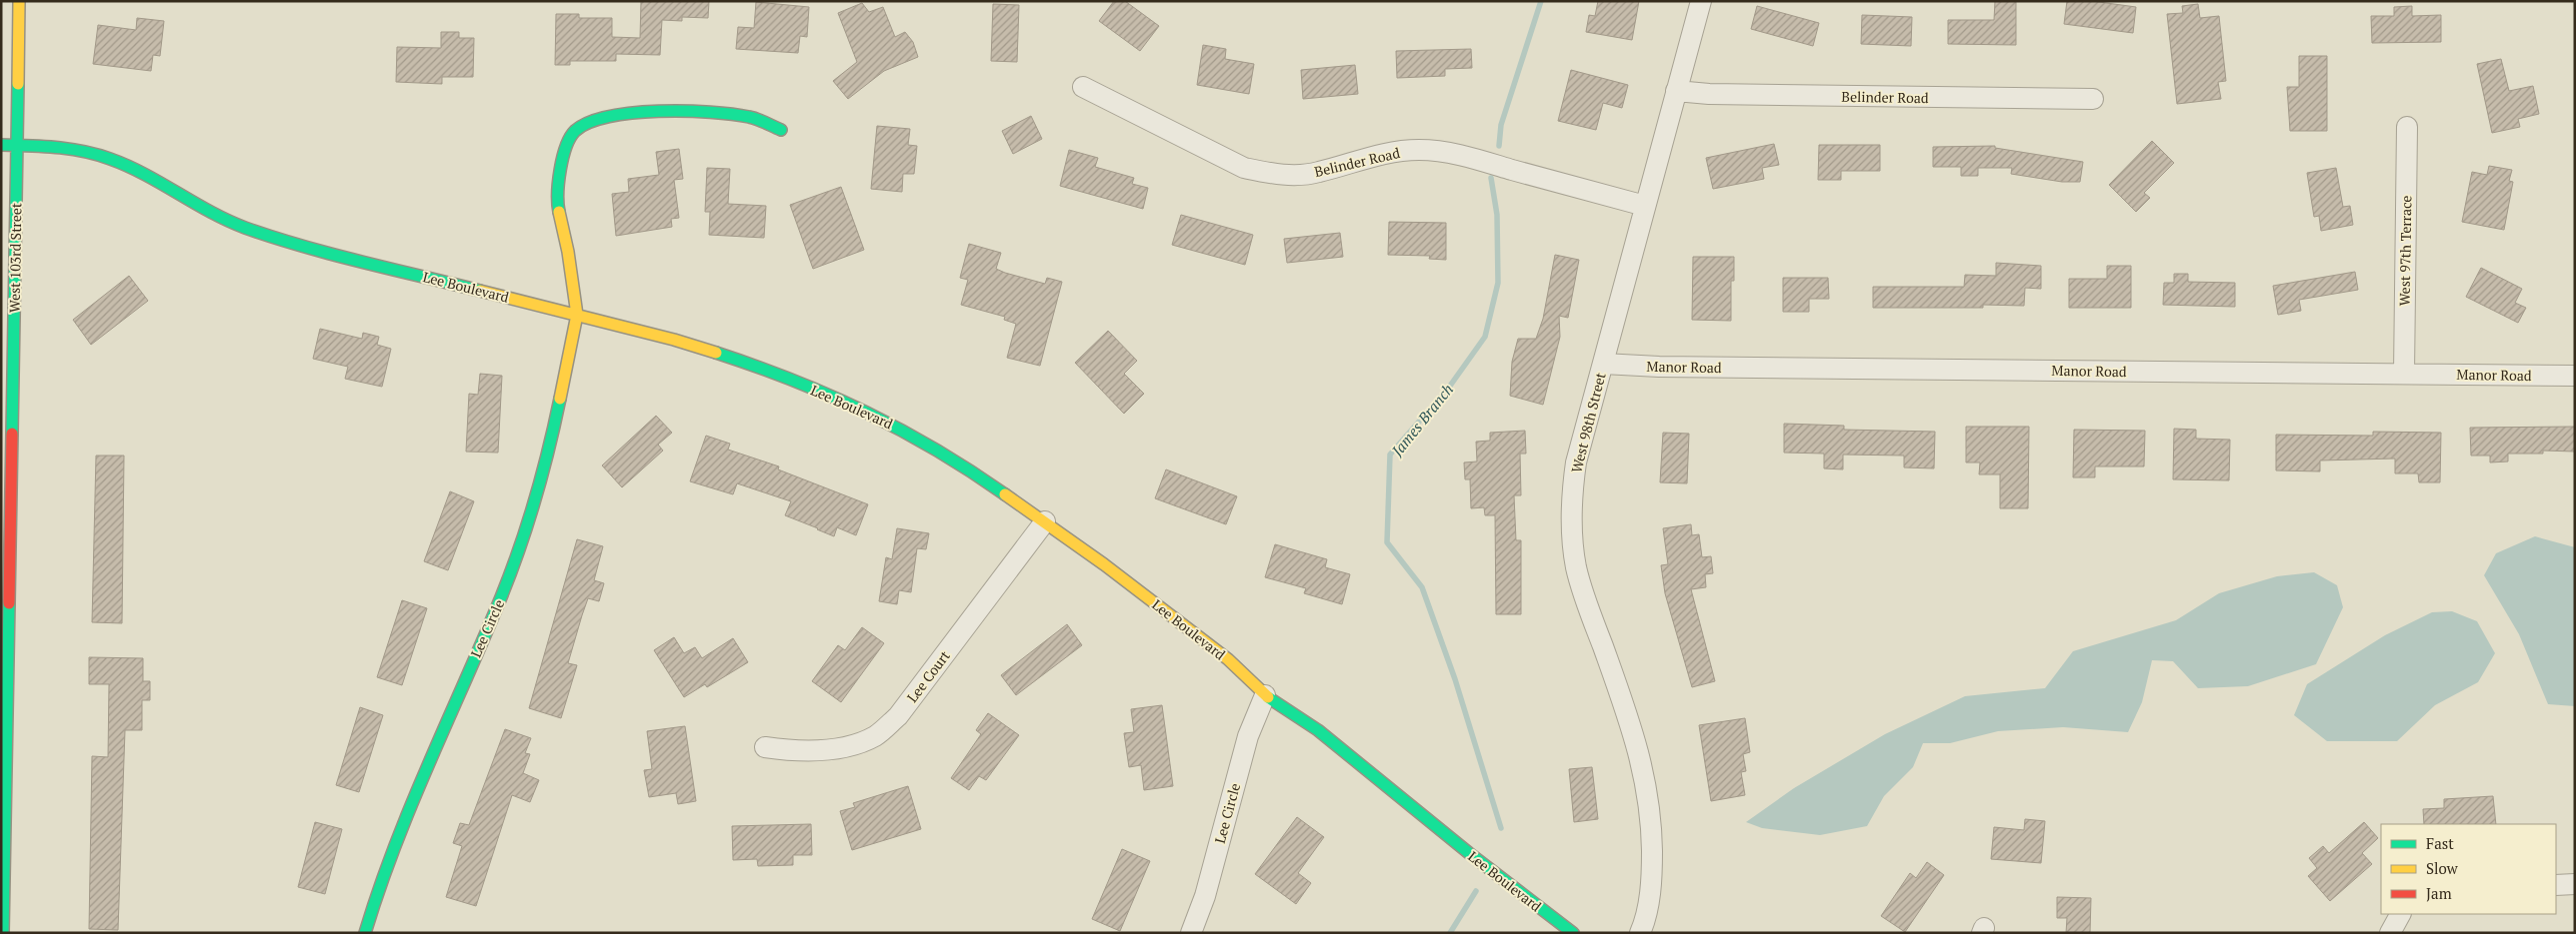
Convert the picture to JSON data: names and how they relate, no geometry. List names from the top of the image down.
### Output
{
  "streets": {
    "street": [
      "Belinder Road",
      "West 97th Terrace",
      "West 103rd Street",
      "Lee Boulevard",
      "Manor Road",
      "West 98th Street",
      "Lee Circle",
      "Lee Court"
    ]
  },
  "crossings": [
    ["Belinder Road", "West 98th Street"],
    ["West 97th Terrace", "Manor Road"],
    ["West 103rd Street", "Lee Boulevard"],
    ["Lee Boulevard", "Lee Circle"],
    ["Lee Boulevard", "Lee Court"],
    ["Manor Road", "West 98th Street"]
  ],
  "water": ["James Branch"],
  "legend": ["Fast", "Slow", "Jam"]
}
